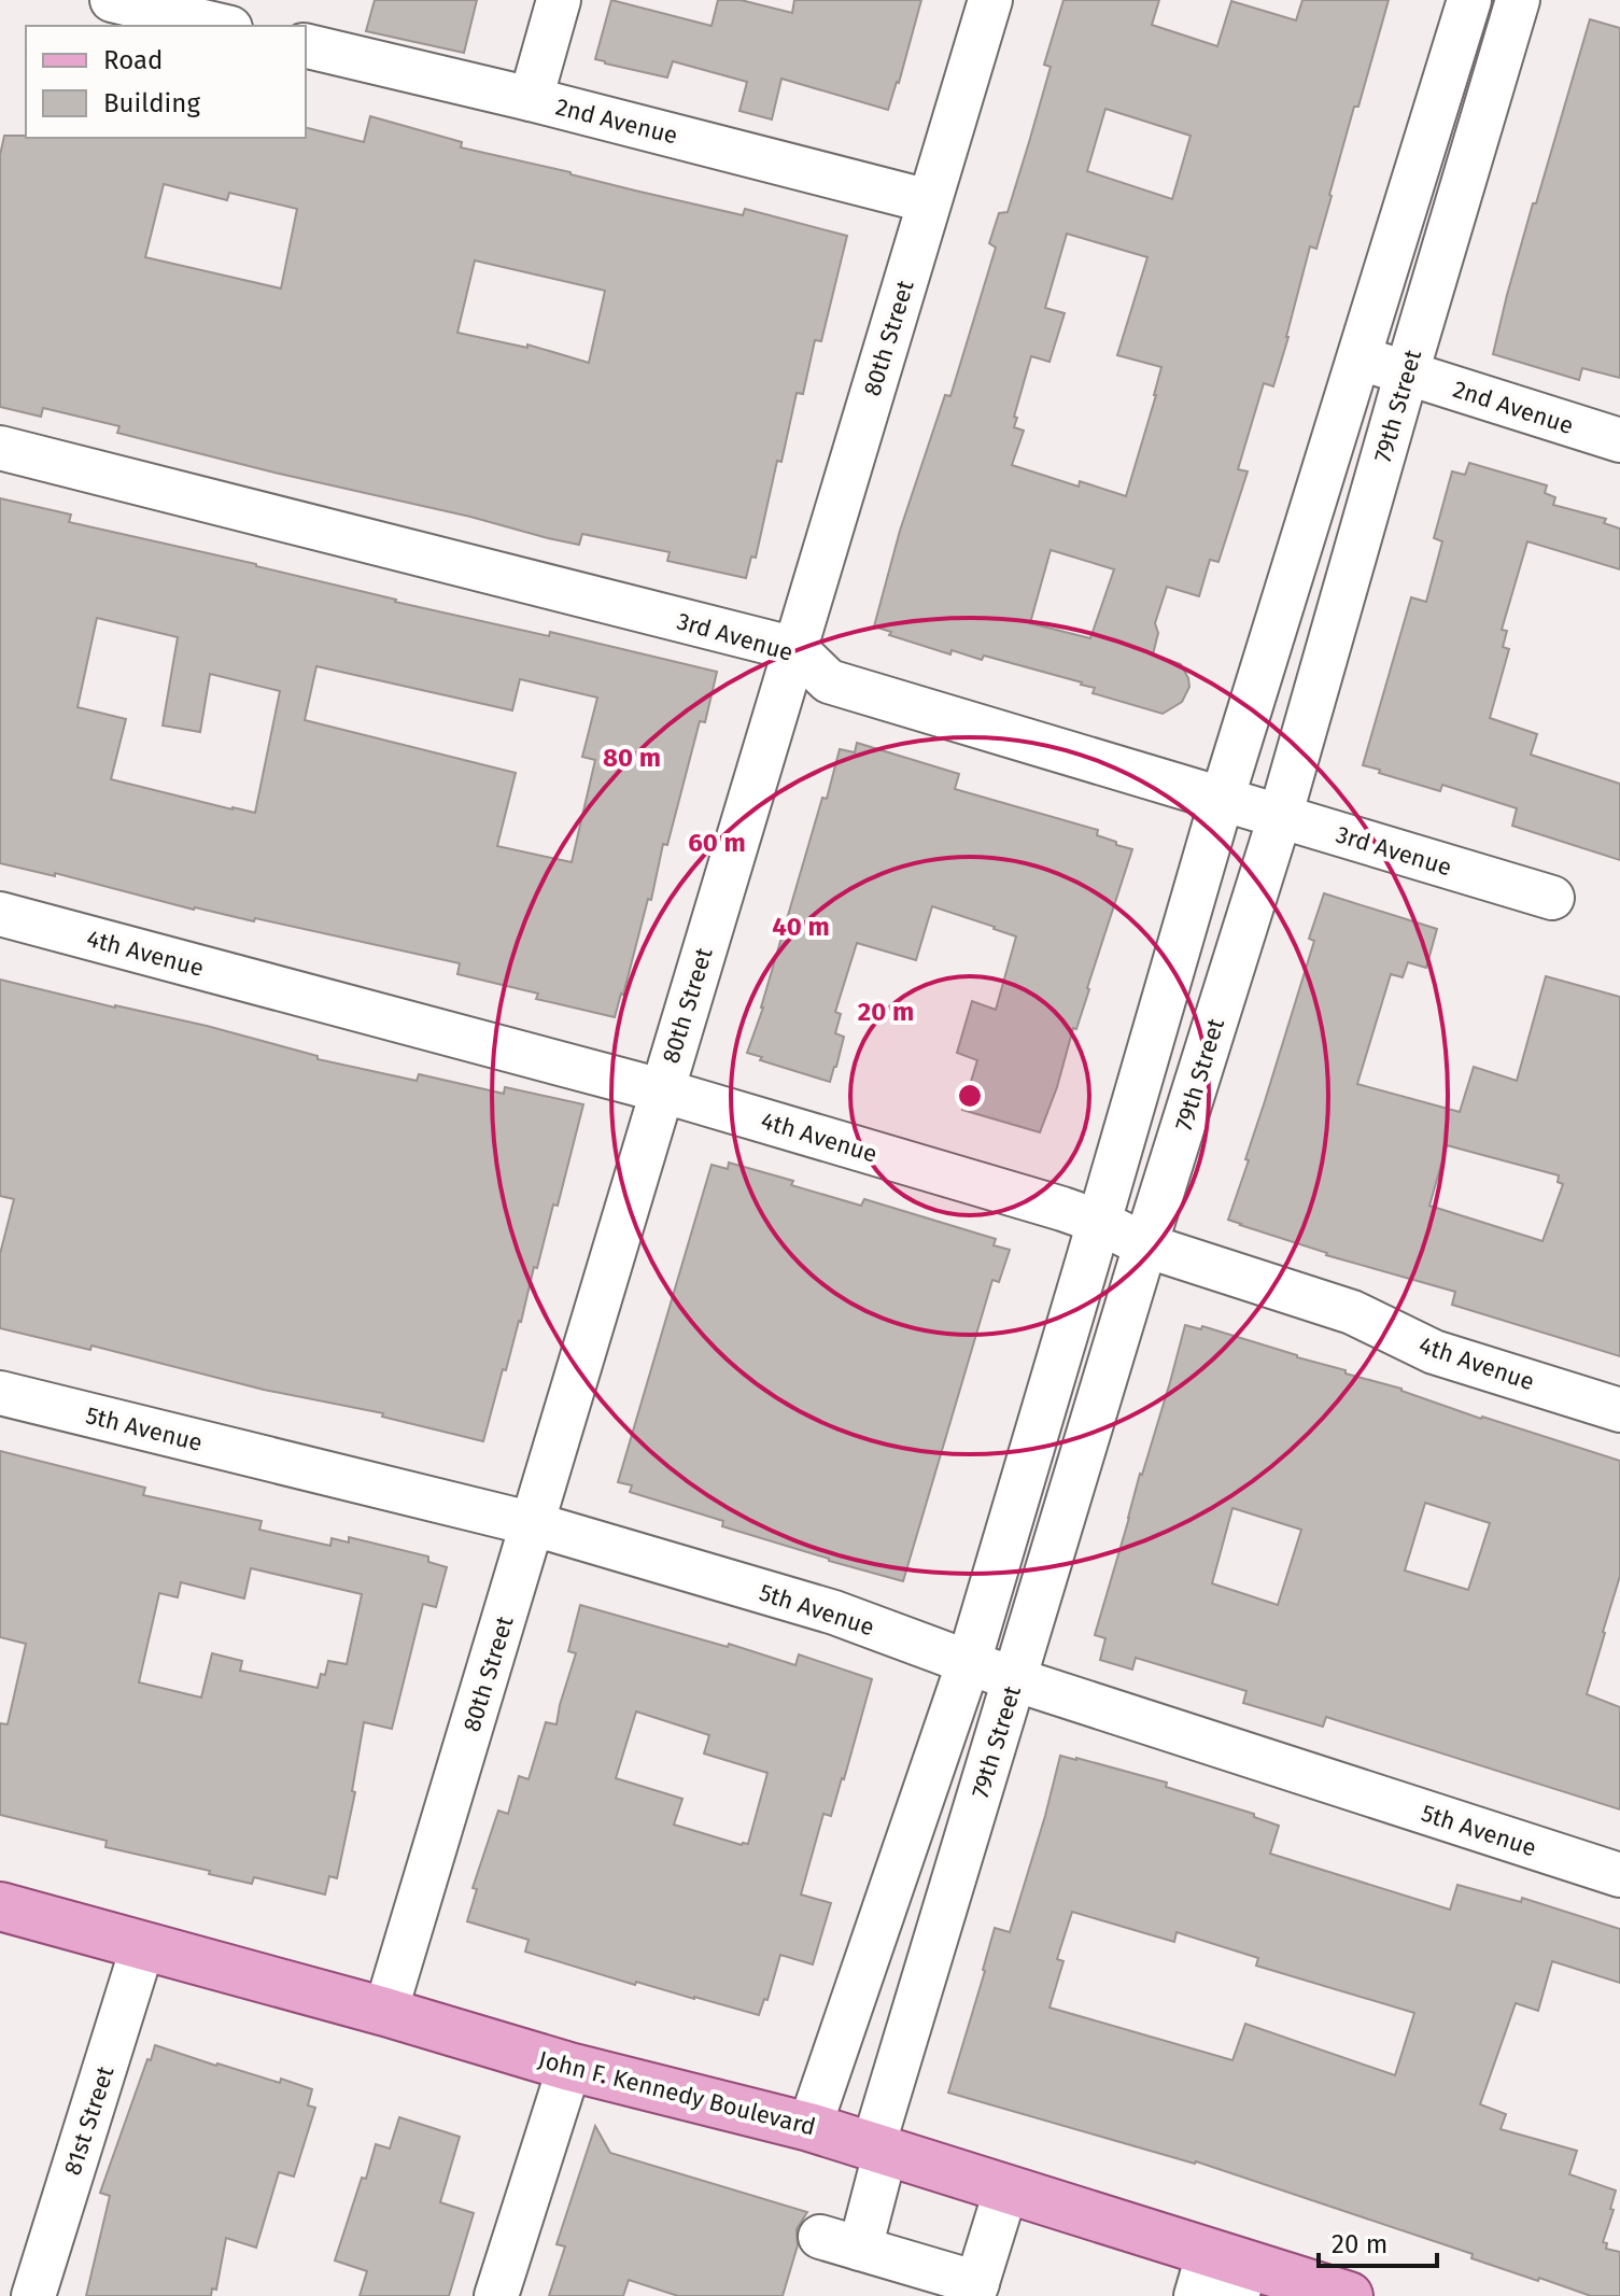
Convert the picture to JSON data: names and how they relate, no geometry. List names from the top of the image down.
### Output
{
  "streets": {
    "main road": ["John F. Kennedy Boulevard"],
    "street": [
      "2nd Avenue",
      "80th Street",
      "79th Street",
      "3rd Avenue",
      "4th Avenue",
      "5th Avenue",
      "81st Street"
    ]
  },
  "crossings": [
    ["2nd Avenue", "80th Street"],
    ["2nd Avenue", "79th Street"],
    ["80th Street", "3rd Avenue"],
    ["80th Street", "4th Avenue"],
    ["80th Street", "5th Avenue"],
    ["80th Street", "John F. Kennedy Boulevard"],
    ["79th Street", "3rd Avenue"],
    ["79th Street", "4th Avenue"],
    ["79th Street", "5th Avenue"],
    ["79th Street", "John F. Kennedy Boulevard"],
    ["John F. Kennedy Boulevard", "81st Street"]
  ],
  "legend": ["Road", "Building"],
  "scale_bar": "20 m",
  "rings": [
    "80 m",
    "60 m",
    "40 m",
    "20 m"
  ]
}
